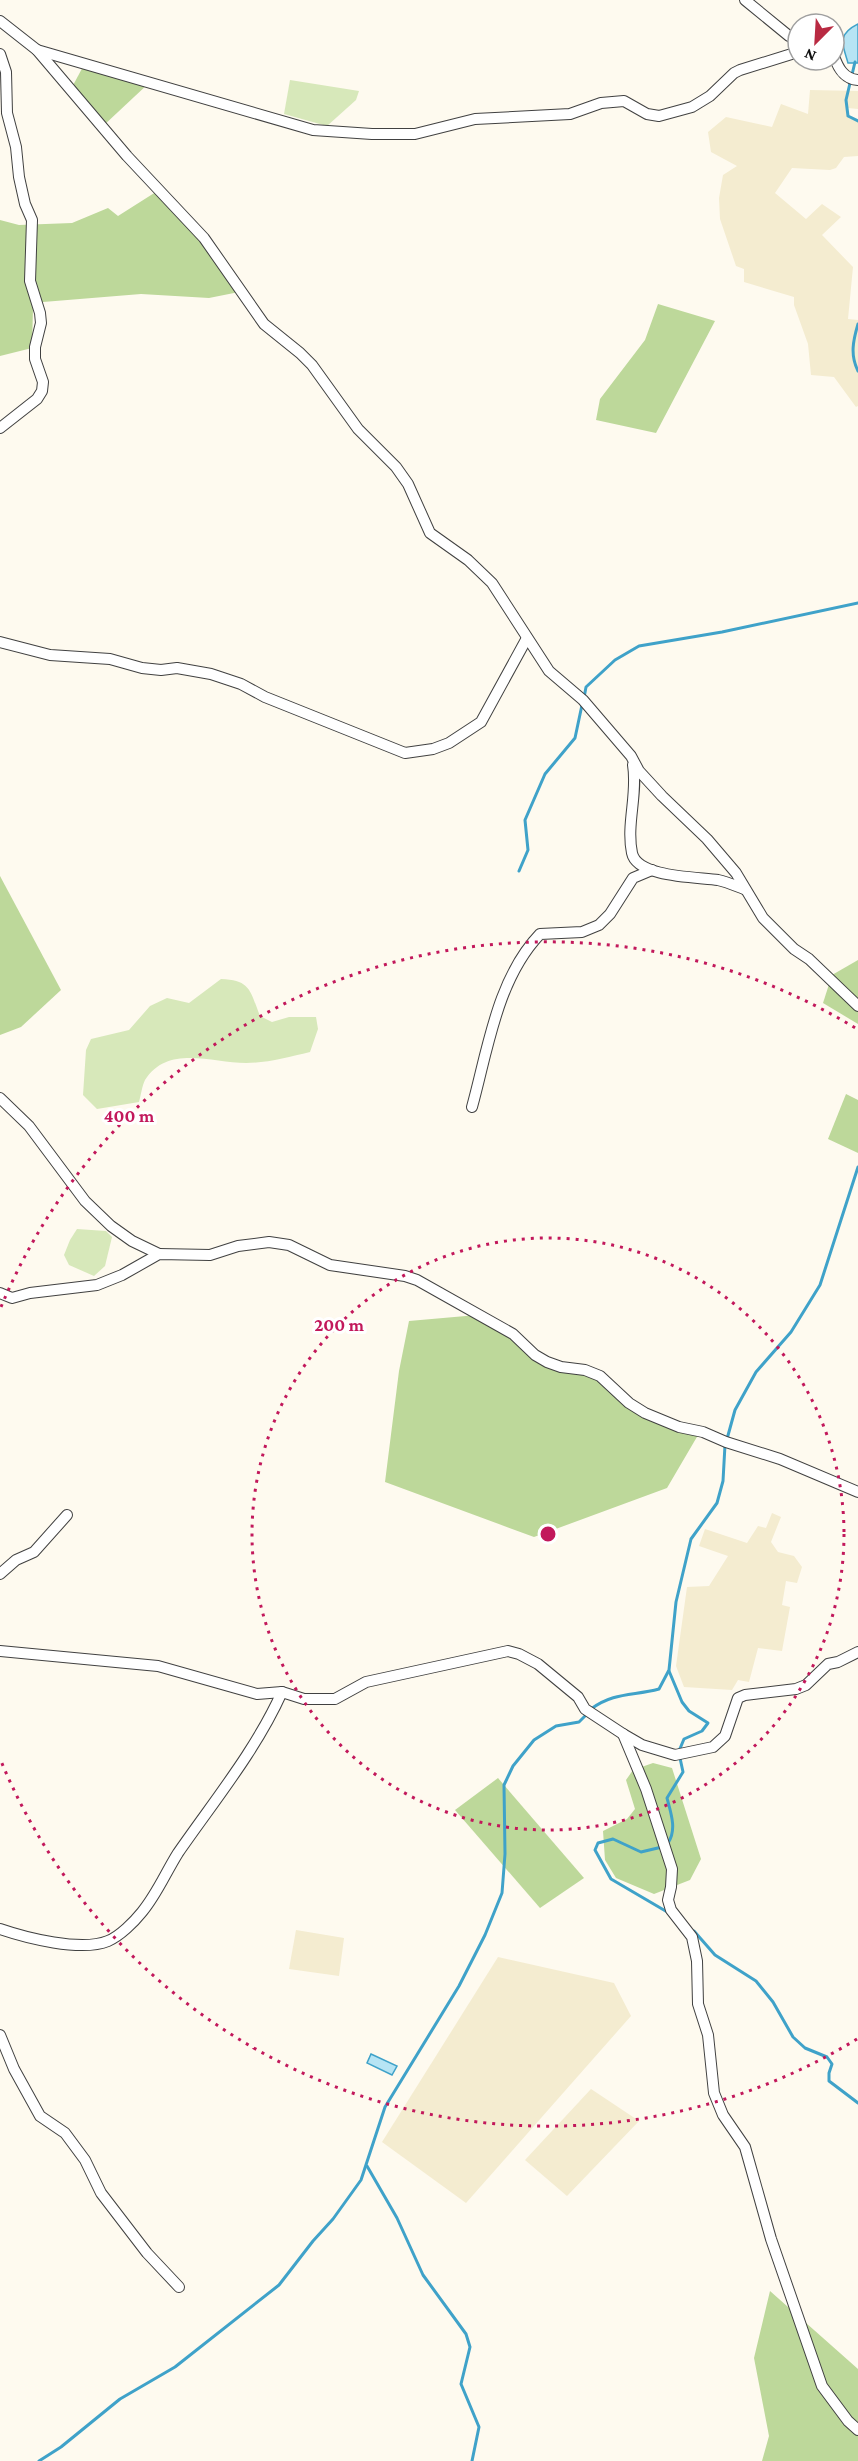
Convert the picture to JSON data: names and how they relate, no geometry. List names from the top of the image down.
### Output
{
  "north": "bottom left",
  "rings": ["400 m", "200 m"]
}
